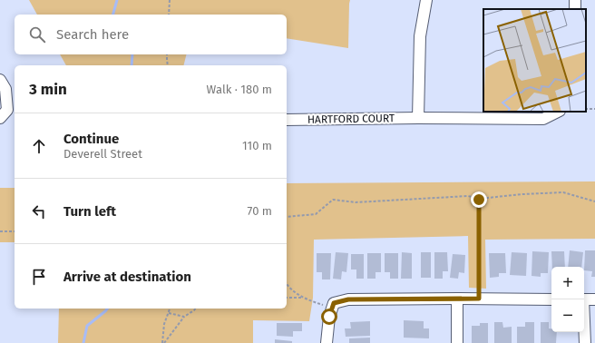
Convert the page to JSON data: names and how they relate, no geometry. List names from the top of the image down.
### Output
{
  "streets": {
    "street": ["HARTFORD COURT"]
  },
  "page": {
    "search": "Search here",
    "heading": ["3 min", "Walk · 180 m"],
    "list": [
      ["Continue", "Deverell Street", "110 m"],
      ["Turn left", "70 m"],
      "Arrive at destination"
    ],
    "map_buttons": ["+", "−"]
  }
}
